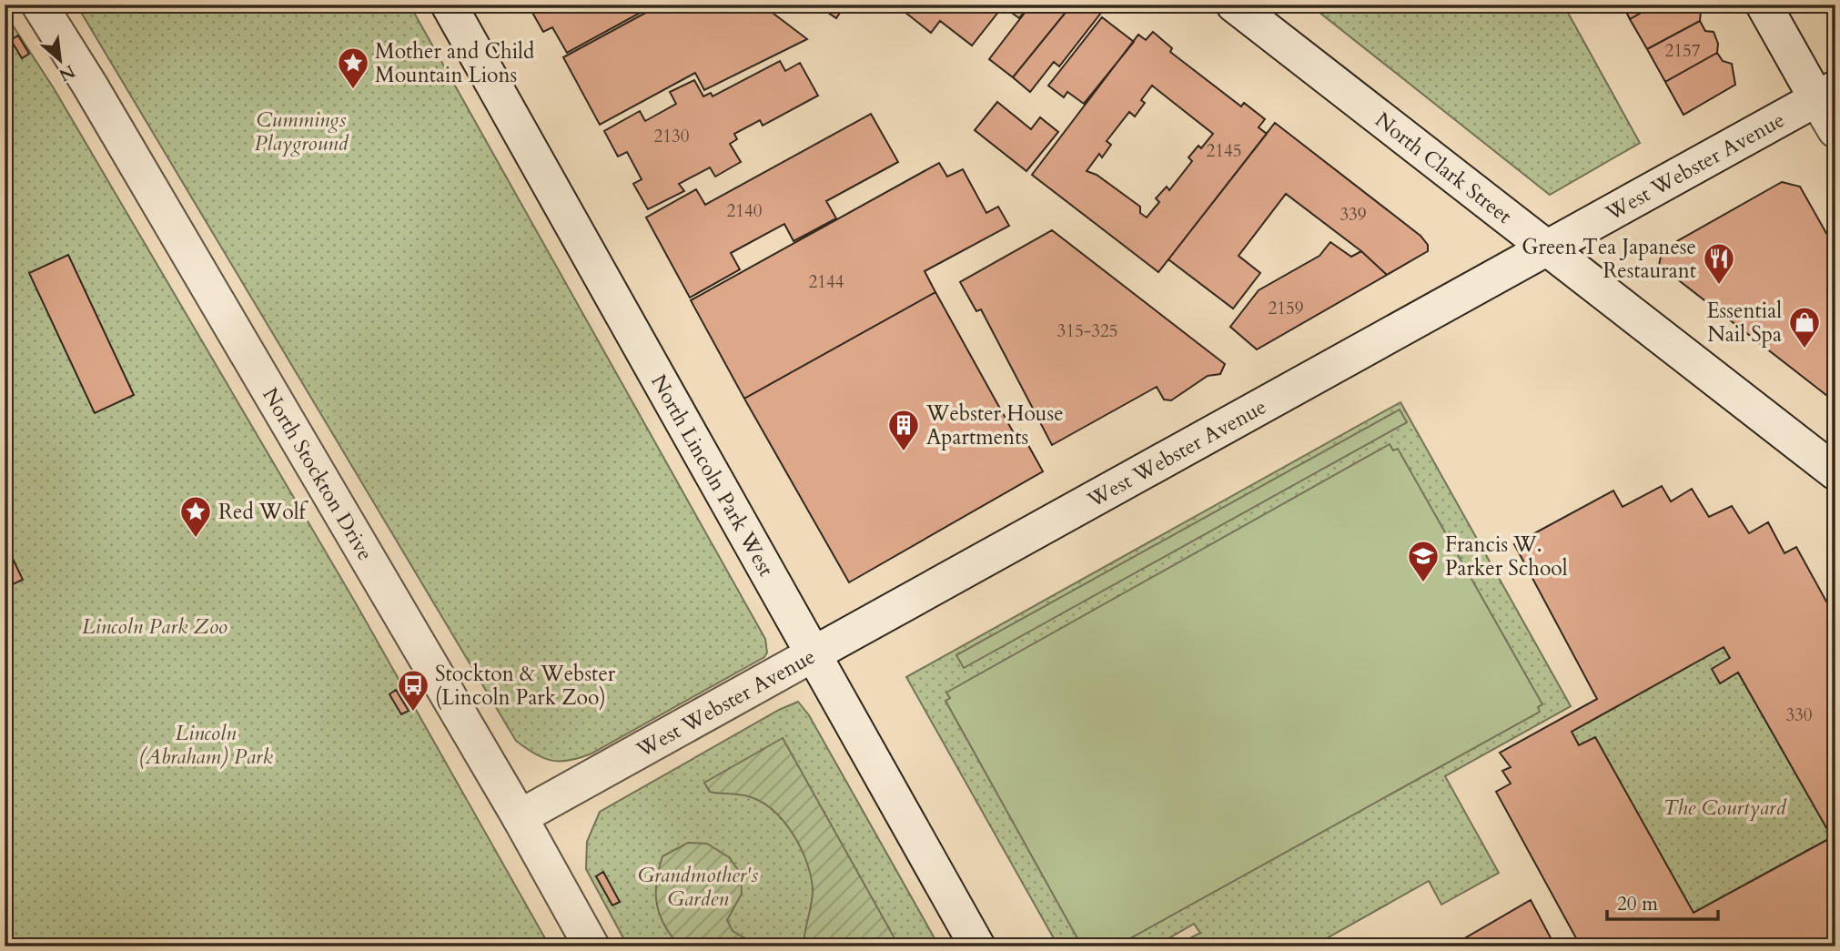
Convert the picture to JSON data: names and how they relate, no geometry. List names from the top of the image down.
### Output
{
  "streets": {
    "street": [
      "West Webster Avenue",
      "North Clark Street",
      "North Stockton Drive",
      "North Lincoln Park West"
    ]
  },
  "crossings": [
    ["West Webster Avenue", "North Clark Street"],
    ["West Webster Avenue", "North Stockton Drive"],
    ["West Webster Avenue", "North Lincoln Park West"]
  ],
  "parks": [
    "Cummings Playground",
    "Lincoln Park Zoo",
    "Lincoln (Abraham) Park",
    "The Courtyard",
    "Grandmother's Garden"
  ],
  "places": {
    "place": ["Mother and Child Mountain Lions", "Red Wolf"],
    "restaurant": ["Green Tea Japanese Restaurant"],
    "shop": ["Essential Nail Spa"],
    "building": ["Webster House Apartments"],
    "school or university": ["Francis W. Parker School"],
    "bus stop": ["Stockton & Webster (Lincoln Park Zoo)"]
  },
  "house_numbers": [
    "2157",
    "2130",
    "2145",
    "2140",
    "339",
    "2144",
    "2159",
    "315-325",
    "330"
  ],
  "scale_bar": "20 m",
  "north": "bottom right"
}
